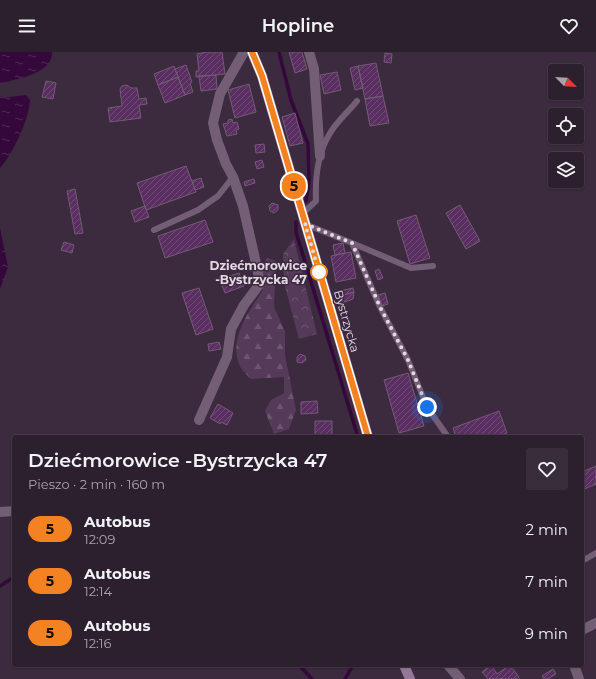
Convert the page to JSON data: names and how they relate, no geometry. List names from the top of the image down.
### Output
{
  "streets": {
    "street": ["Bystrzycka"]
  },
  "places": ["Dziećmorowice -Bystrzycka 47"],
  "lines": ["bus line 5"],
  "north": "bottom right",
  "page": {
    "header": "Hopline",
    "on_map": "5",
    "heading": ["Dziećmorowice -Bystrzycka 47", "Pieszo · 2 min · 160 m"],
    "list": [
      {
        "mark": "5",
        "name": "Autobus",
        "note": "12:09",
        "value": "2 min"
      },
      {
        "mark": "5",
        "name": "Autobus",
        "note": "12:14",
        "value": "7 min"
      },
      {
        "mark": "5",
        "name": "Autobus",
        "note": "12:16",
        "value": "9 min"
      }
    ]
  }
}
